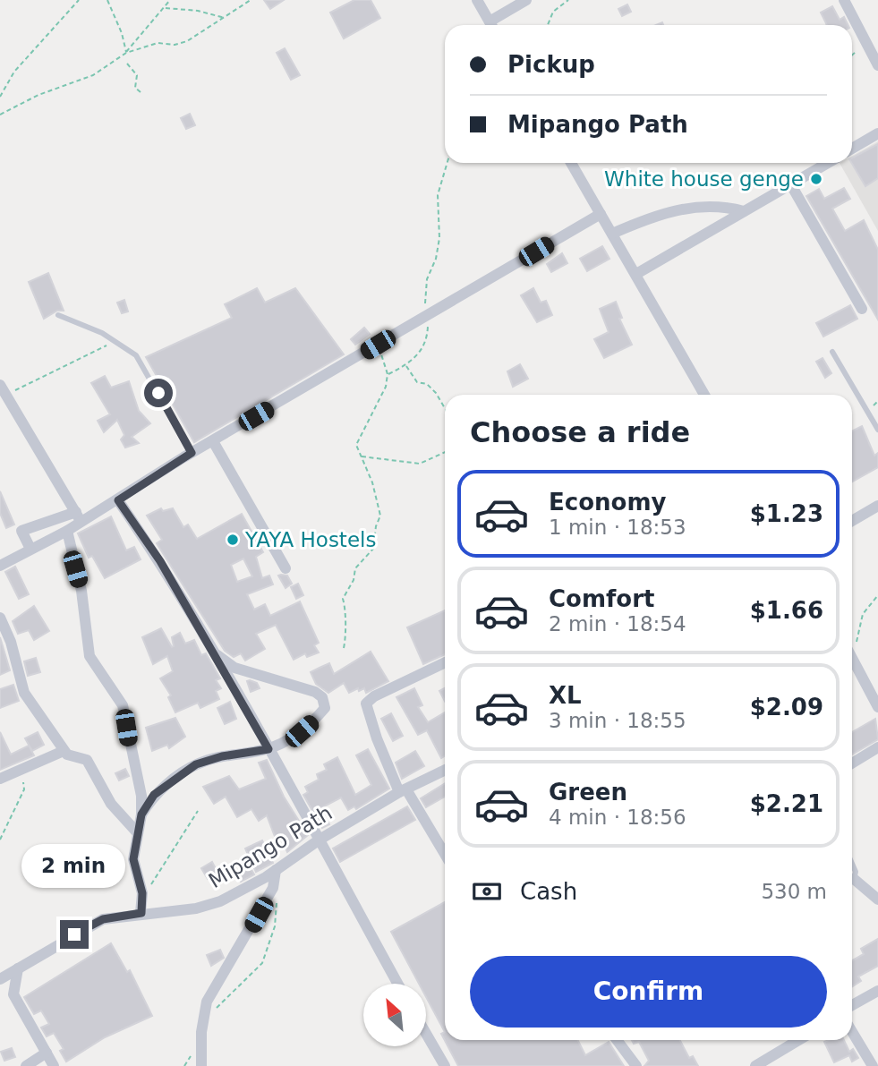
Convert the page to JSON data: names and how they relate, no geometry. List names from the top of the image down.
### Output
{
  "streets": {
    "street": ["Mipango Path"]
  },
  "places": ["White house genge", "YAYA Hostels"],
  "north": "top left",
  "page": {
    "banner": ["Pickup", "Mipango Path"],
    "heading": "Choose a ride",
    "list": [
      {
        "name": "Economy",
        "note": "1 min · 18:53",
        "value": "$1.23"
      },
      {
        "name": "Comfort",
        "note": "2 min · 18:54",
        "value": "$1.66"
      },
      {
        "name": "XL",
        "note": "3 min · 18:55",
        "value": "$2.09"
      },
      {
        "name": "Green",
        "note": "4 min · 18:56",
        "value": "$2.21"
      }
    ],
    "bubble": "2 min",
    "pay": ["Cash", "530 m"],
    "buttons": "Confirm"
  }
}
